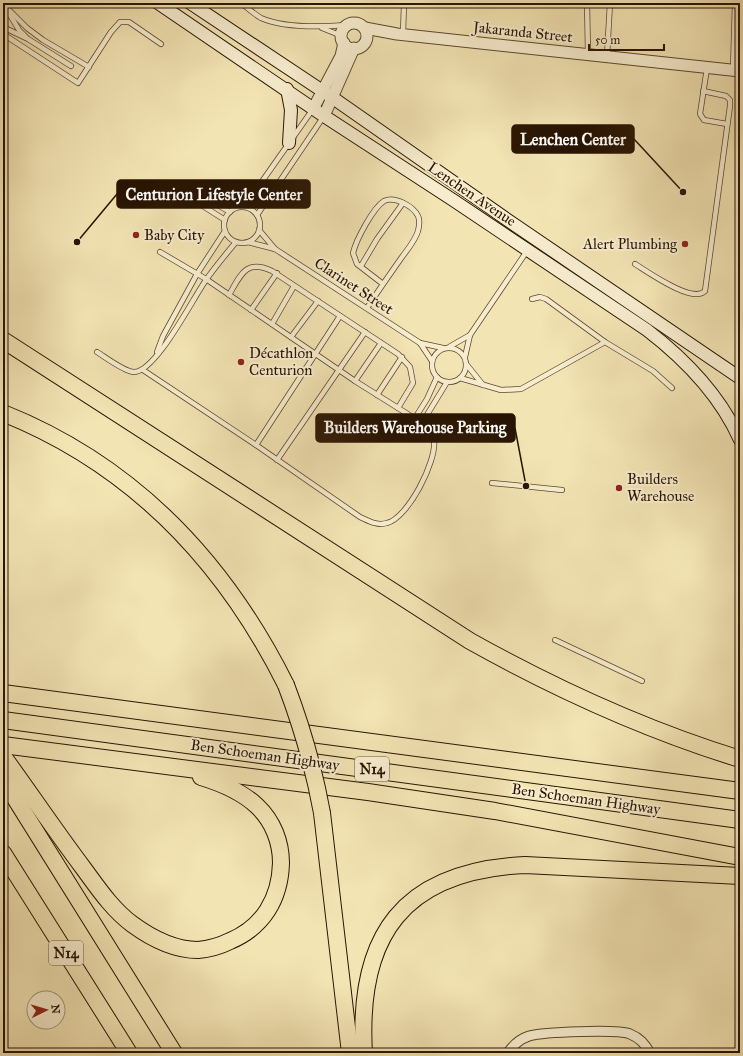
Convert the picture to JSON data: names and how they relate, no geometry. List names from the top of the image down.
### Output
{
  "streets": {
    "highway": ["Ben Schoeman Highway", "N14"],
    "main road": ["Lenchen Avenue"],
    "street": ["Jakaranda Street"],
    "lane": ["Clarinet Street"]
  },
  "crossings": [
    ["Lenchen Avenue", "Clarinet Street"]
  ],
  "places": [
    "Lenchen Center",
    "Baby City",
    "Centurion Lifestyle Center",
    "Alert Plumbing",
    "Décathlon Centurion",
    "Builders Warehouse Parking",
    "Builders Warehouse"
  ],
  "scale_bar": "50 m",
  "north": "right"
}
